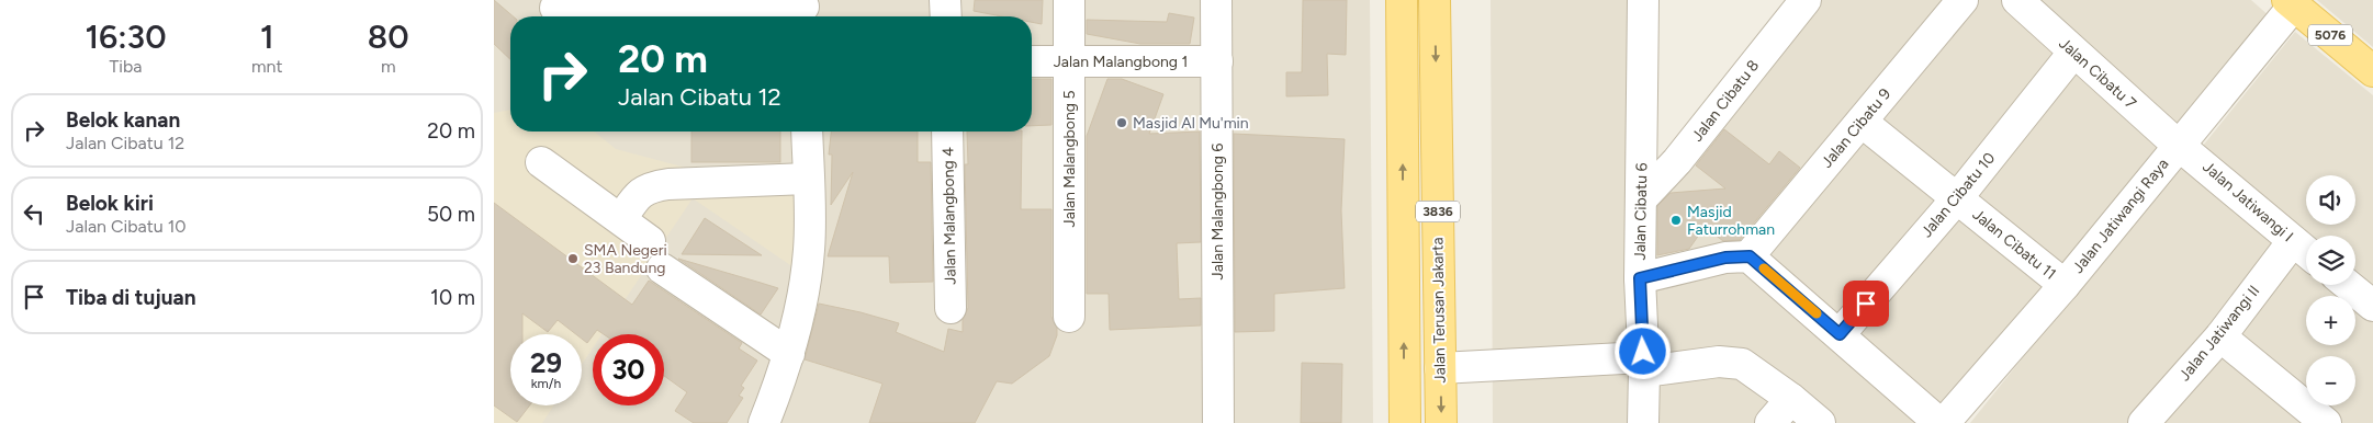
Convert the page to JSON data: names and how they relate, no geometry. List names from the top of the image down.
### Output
{
  "streets": {
    "main road": ["5076", "3836", "Jalan Terusan Jakarta"],
    "street": [
      "Jalan Malangbong 1",
      "Jalan Cibatu 7",
      "Jalan Cibatu 8",
      "Jalan Cibatu 9",
      "Jalan Malangbong 5",
      "Jalan Cibatu 10",
      "Jalan Jatiwangi I",
      "Jalan Malangbong 6",
      "Jalan Cibatu 6",
      "Jalan Malangbong 4",
      "Jalan Jatiwangi Raya",
      "Jalan Cibatu 11",
      "Jalan Jatiwangi II"
    ]
  },
  "crossings": [
    ["5076", "Jalan Jatiwangi Raya"],
    ["Jalan Malangbong 1", "Jalan Malangbong 5"],
    ["Jalan Malangbong 1", "Jalan Malangbong 6"],
    ["Jalan Cibatu 7", "Jalan Cibatu 10"],
    ["Jalan Cibatu 7", "Jalan Jatiwangi I"],
    ["Jalan Cibatu 7", "Jalan Jatiwangi Raya"],
    ["Jalan Cibatu 8", "Jalan Cibatu 6"],
    ["Jalan Cibatu 9", "Jalan Cibatu 11"],
    ["Jalan Cibatu 10", "Jalan Cibatu 11"],
    ["Jalan Jatiwangi I", "Jalan Jatiwangi Raya"],
    ["Jalan Jatiwangi I", "Jalan Jatiwangi II"],
    ["Jalan Jatiwangi Raya", "Jalan Cibatu 11"]
  ],
  "places": ["Masjid Al Mu'min", "Masjid Faturrohman", "SMA Negeri 23 Bandung"],
  "page": {
    "eta": [
      "16:30",
      "Tiba",
      "1",
      "mnt",
      "80",
      "m"
    ],
    "turn": ["20 m", "Jalan Cibatu 12"],
    "list": [
      {
        "name": "Belok kanan",
        "note": "Jalan Cibatu 12",
        "value": "20 m"
      },
      {
        "name": "Belok kiri",
        "note": "Jalan Cibatu 10",
        "value": "50 m"
      },
      {
        "name": "Tiba di tujuan",
        "value": "10 m"
      }
    ],
    "map_buttons": ["+", "−"],
    "speed": "29 km/h",
    "limit": "30"
  }
}
